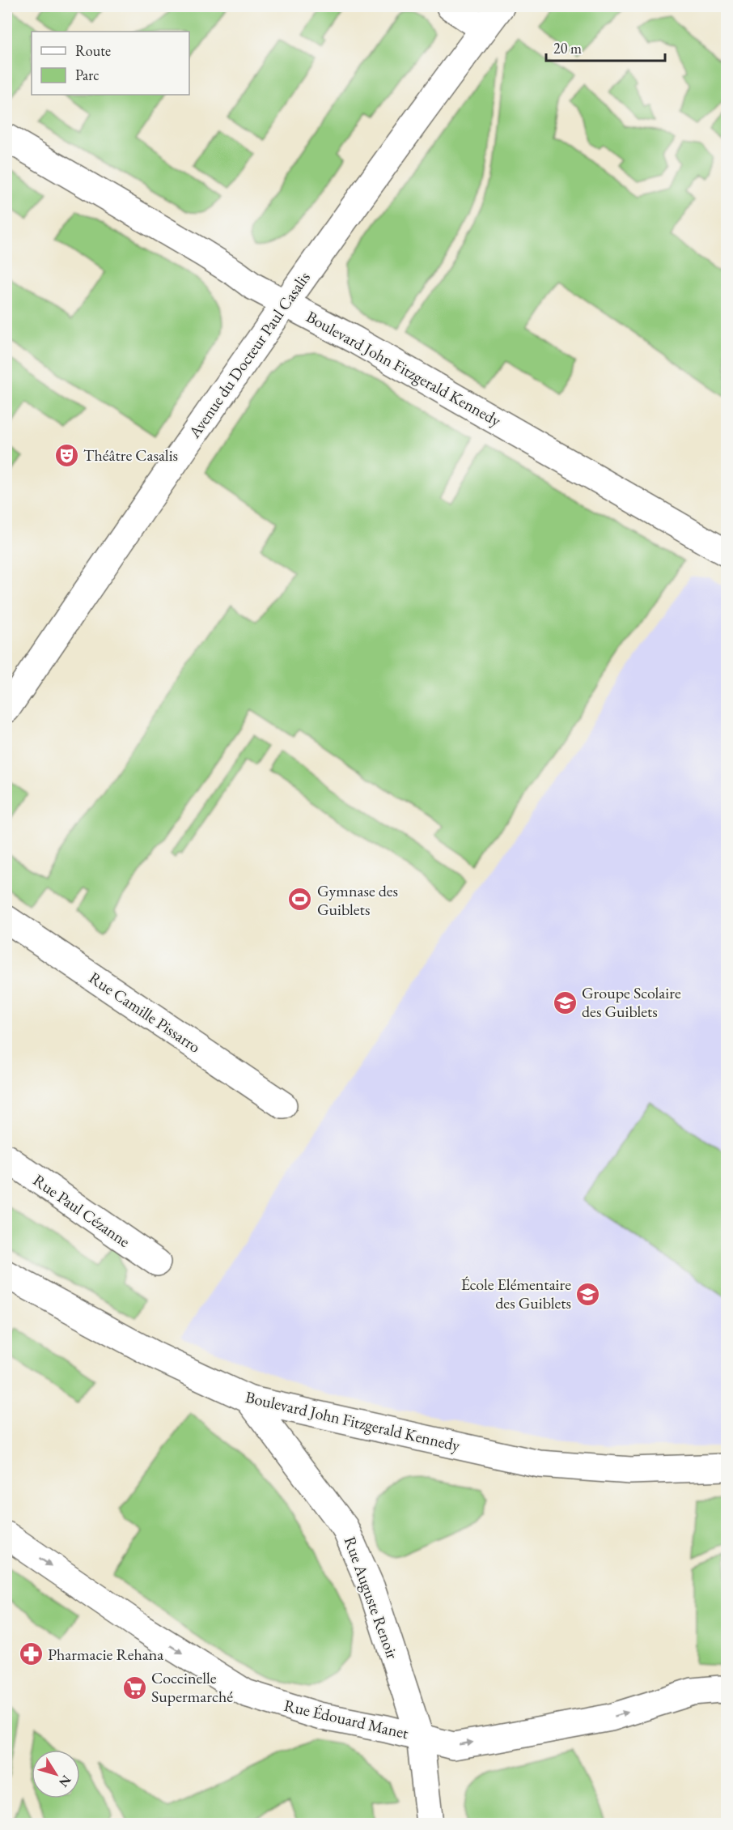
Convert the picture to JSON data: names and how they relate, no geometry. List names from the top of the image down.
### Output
{
  "streets": {
    "street": [
      "Avenue du Docteur Paul Casalis",
      "Boulevard John Fitzgerald Kennedy",
      "Rue Camille Pissarro",
      "Rue Paul Cézanne",
      "Rue Auguste Renoir",
      "Rue Édouard Manet"
    ]
  },
  "crossings": [
    ["Avenue du Docteur Paul Casalis", "Boulevard John Fitzgerald Kennedy"],
    ["Boulevard John Fitzgerald Kennedy", "Rue Auguste Renoir"],
    ["Rue Auguste Renoir", "Rue Édouard Manet"]
  ],
  "one_way": ["Rue Édouard Manet"],
  "places": {
    "theatre": ["Théâtre Casalis"],
    "sports": ["Gymnase des Guiblets"],
    "school or university": ["Groupe Scolaire des Guiblets", "École Elémentaire des Guiblets"],
    "pharmacy": ["Pharmacie Rehana"],
    "supermarket": ["Coccinelle Supermarché"]
  },
  "legend": ["Route", "Parc"],
  "scale_bar": "20 m",
  "north": "bottom right"
}
